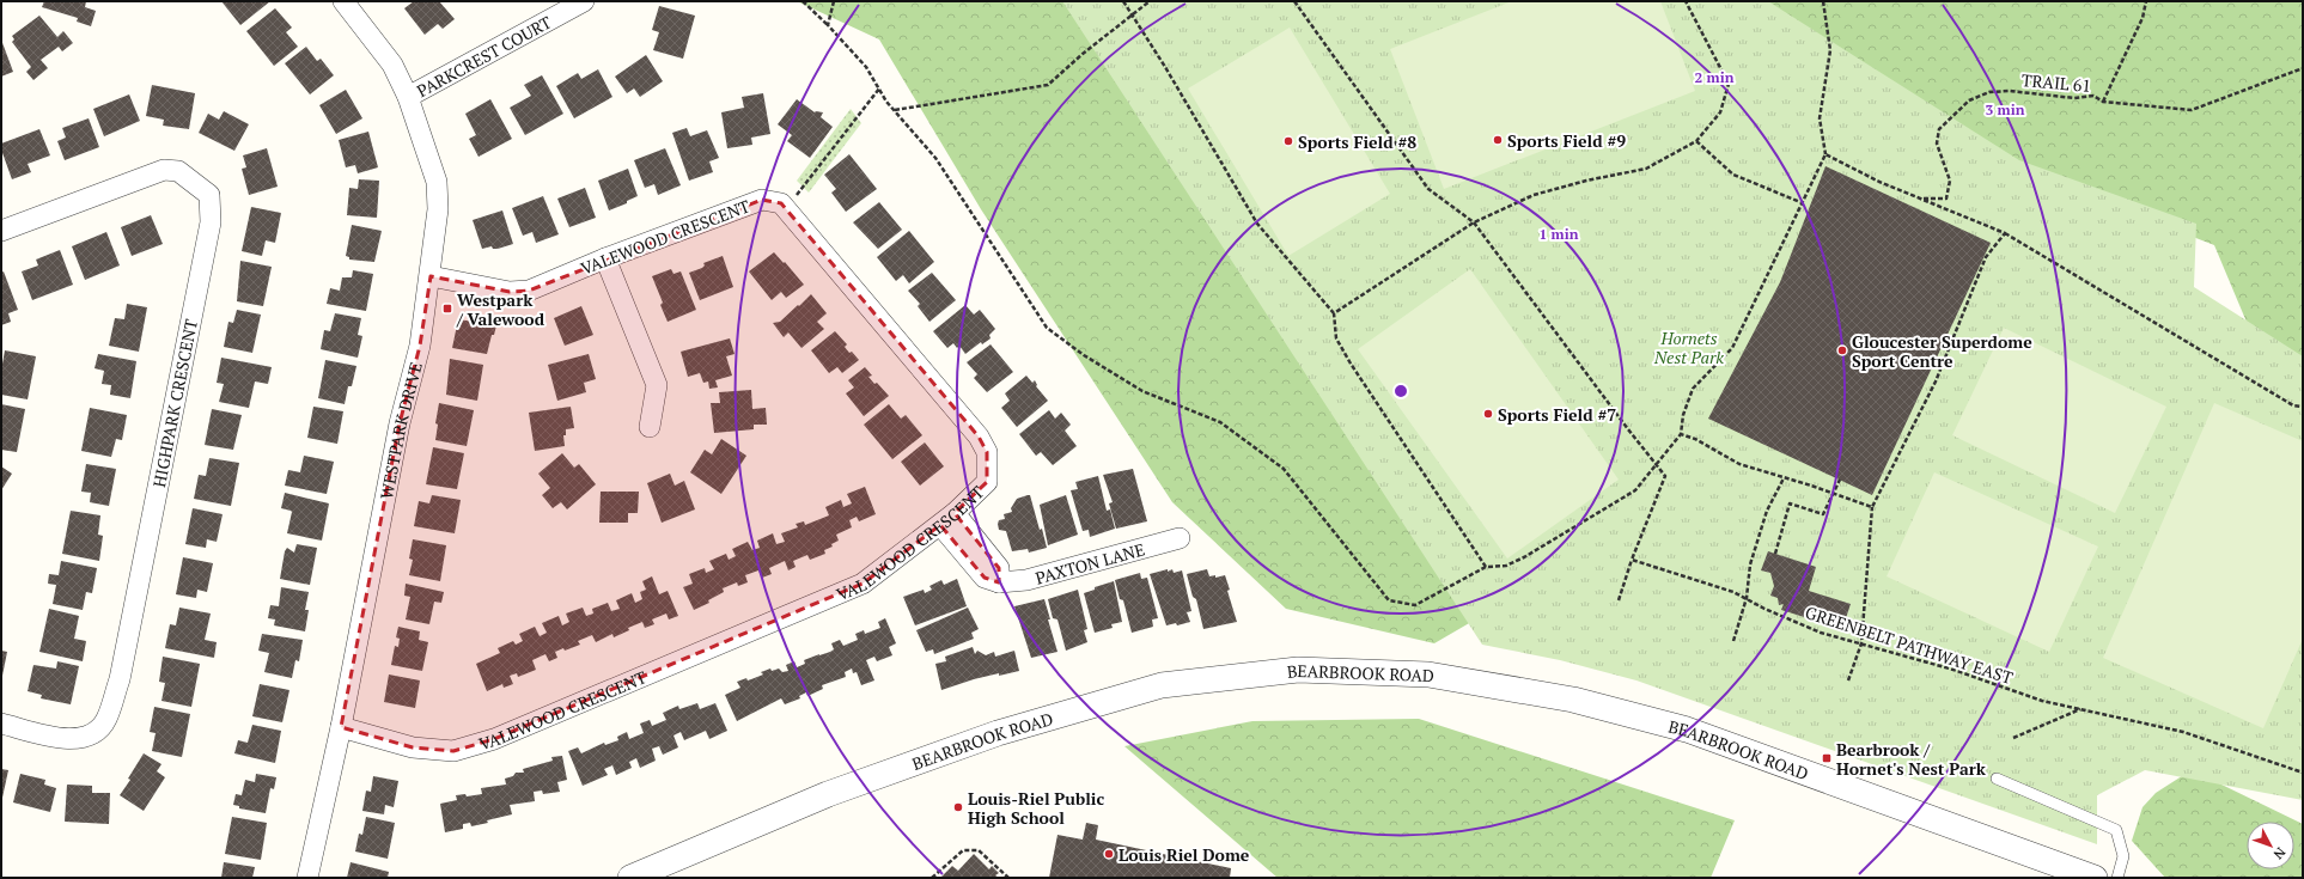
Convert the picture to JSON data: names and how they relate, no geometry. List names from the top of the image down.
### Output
{
  "streets": {
    "street": [
      "PARKCREST COURT",
      "VALEWOOD CRESCENT",
      "HIGHPARK CRESCENT",
      "WESTPARK DRIVE",
      "PAXTON LANE",
      "BEARBROOK ROAD"
    ],
    "path": ["TRAIL 61", "GREENBELT PATHWAY EAST"]
  },
  "crossings": [
    ["PARKCREST COURT", "WESTPARK DRIVE"],
    ["VALEWOOD CRESCENT", "WESTPARK DRIVE"],
    ["VALEWOOD CRESCENT", "PAXTON LANE"]
  ],
  "parks": ["Hornets Nest Park"],
  "places": {
    "other": [
      "Sports Field #9",
      "Sports Field #8",
      "Gloucester Superdome Sport Centre",
      "Sports Field #7",
      "Louis-Riel Public High School",
      "Louis Riel Dome"
    ],
    "transit": ["Westpark / Valewood", "Bearbrook / Hornet's Nest Park"]
  },
  "north": "bottom right",
  "rings": ["2 min", "3 min", "1 min"]
}
